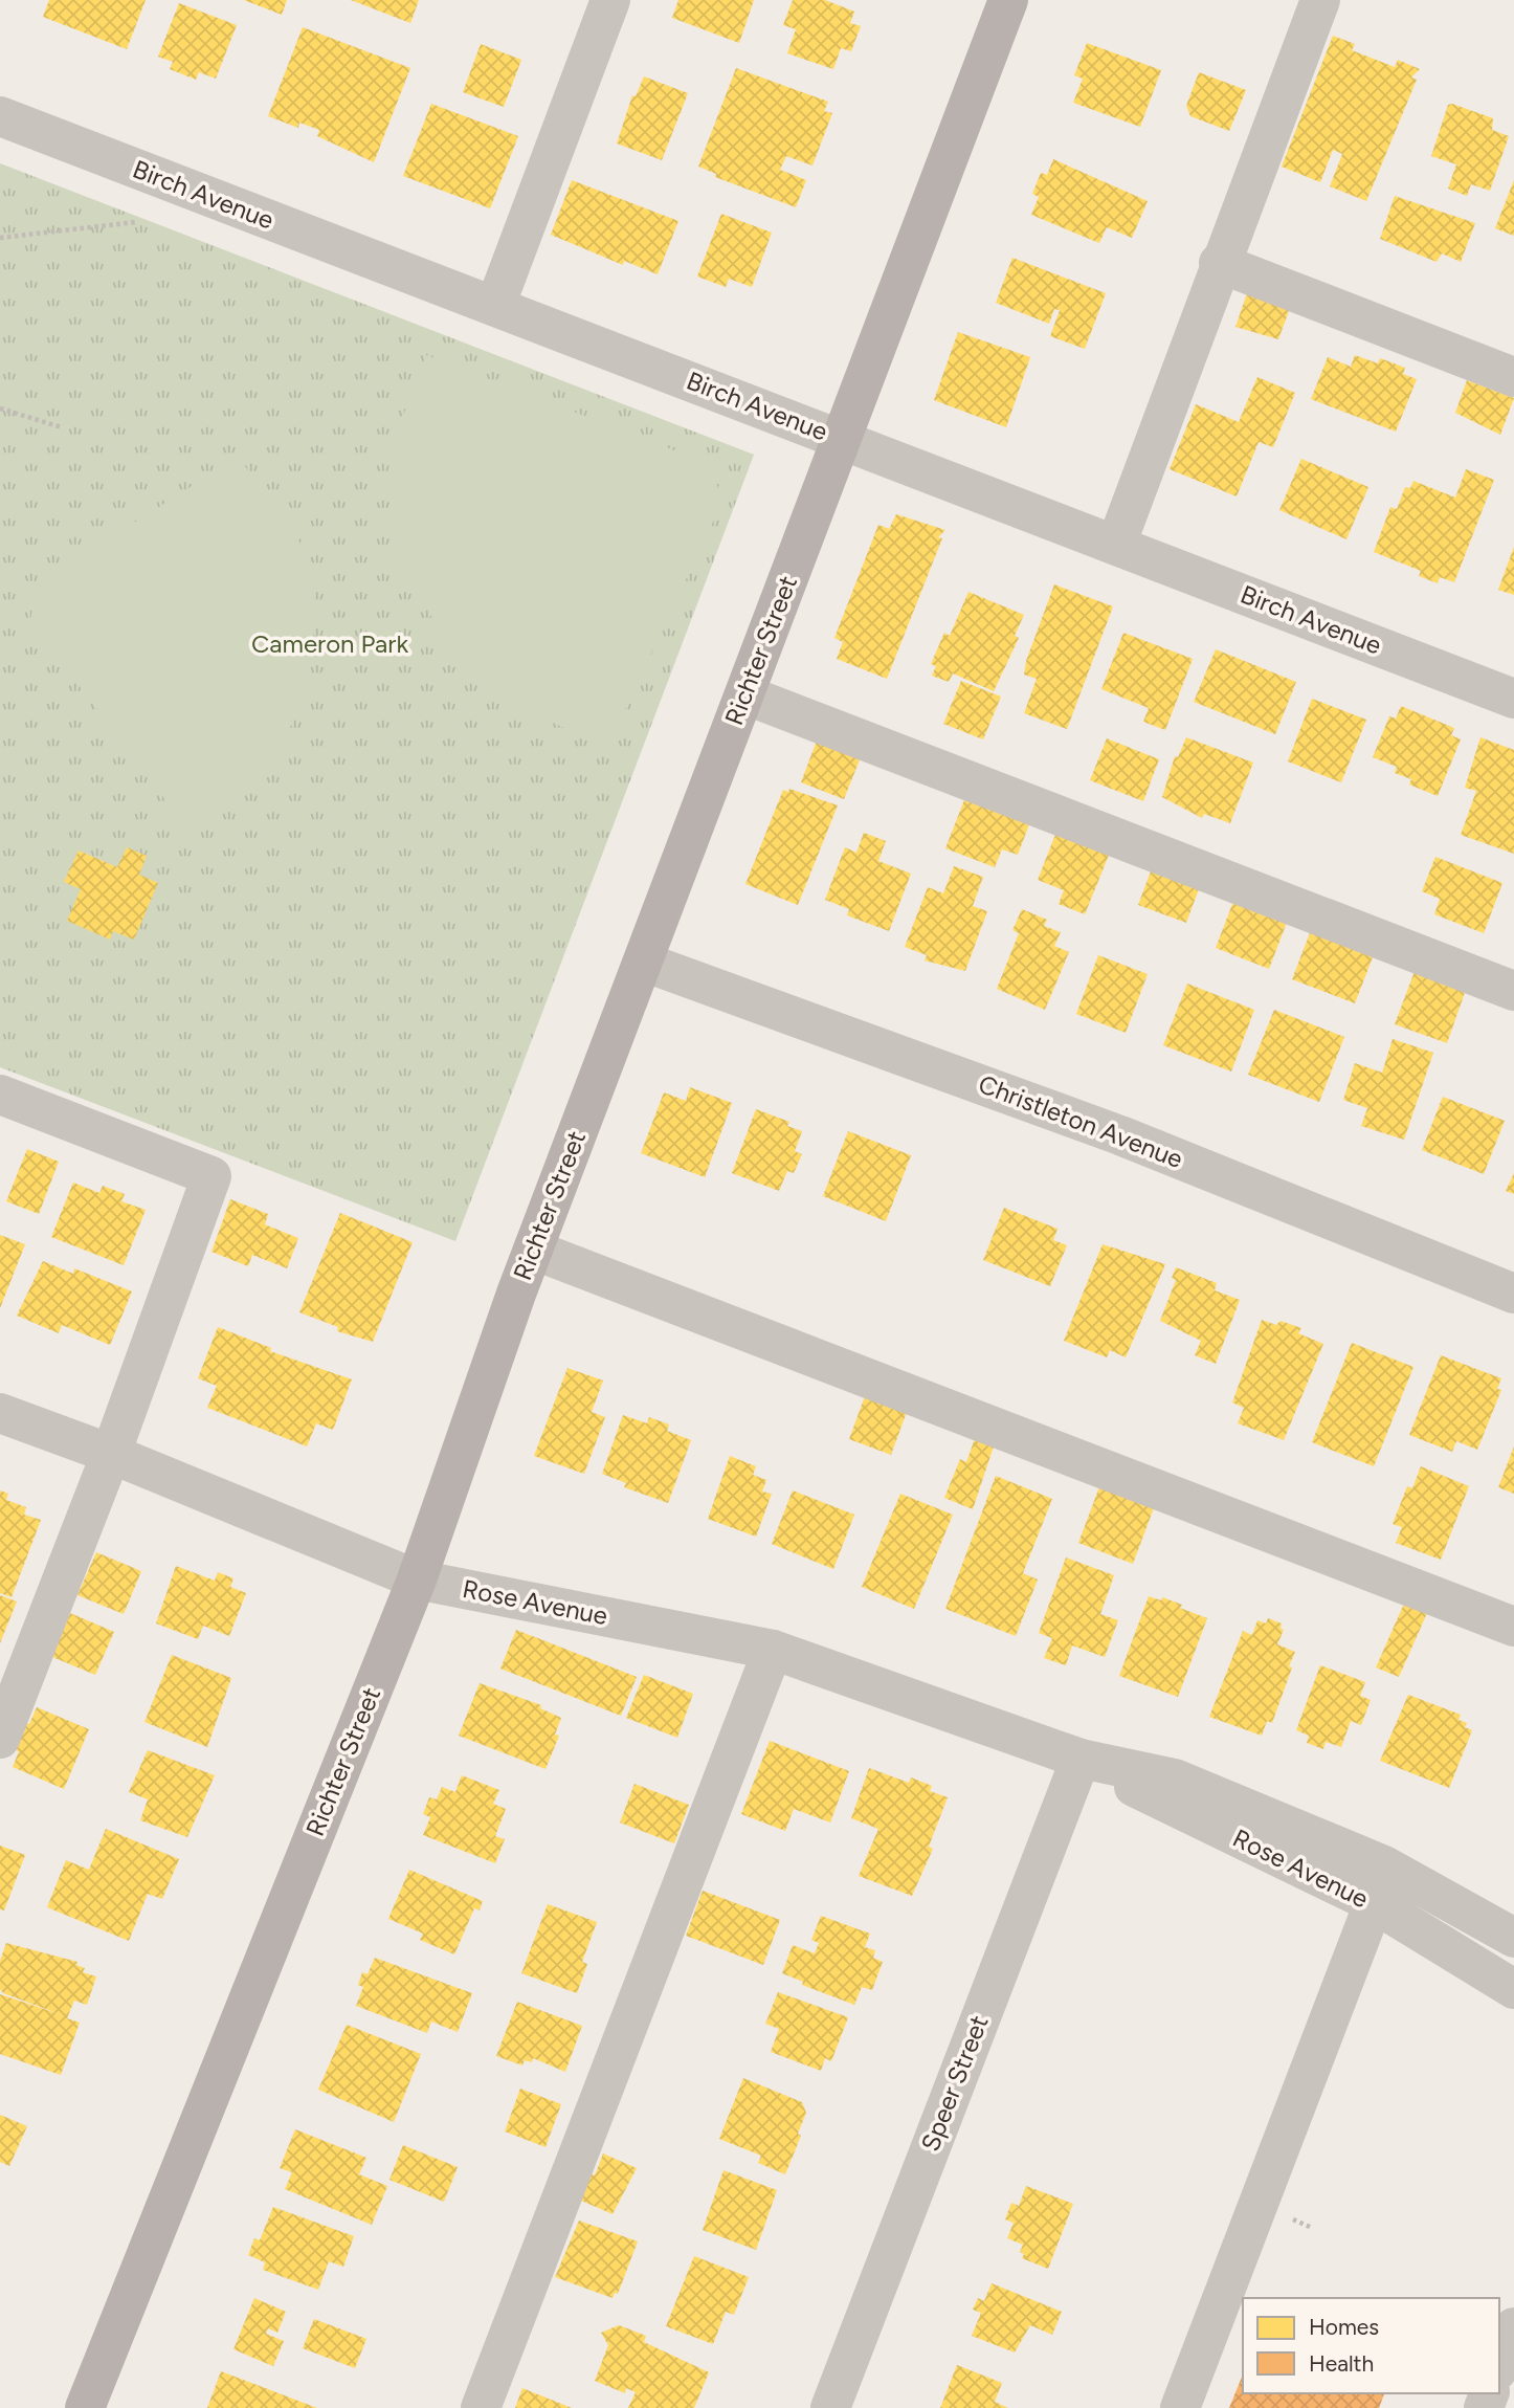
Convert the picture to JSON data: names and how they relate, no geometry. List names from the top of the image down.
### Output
{
  "streets": {
    "main road": ["Richter Street"],
    "street": [
      "Birch Avenue",
      "Christleton Avenue",
      "Rose Avenue",
      "Speer Street"
    ]
  },
  "crossings": [
    ["Birch Avenue", "Richter Street"],
    ["Richter Street", "Christleton Avenue"],
    ["Richter Street", "Rose Avenue"],
    ["Rose Avenue", "Speer Street"]
  ],
  "parks": ["Cameron Park"],
  "legend": ["Homes", "Health"]
}
